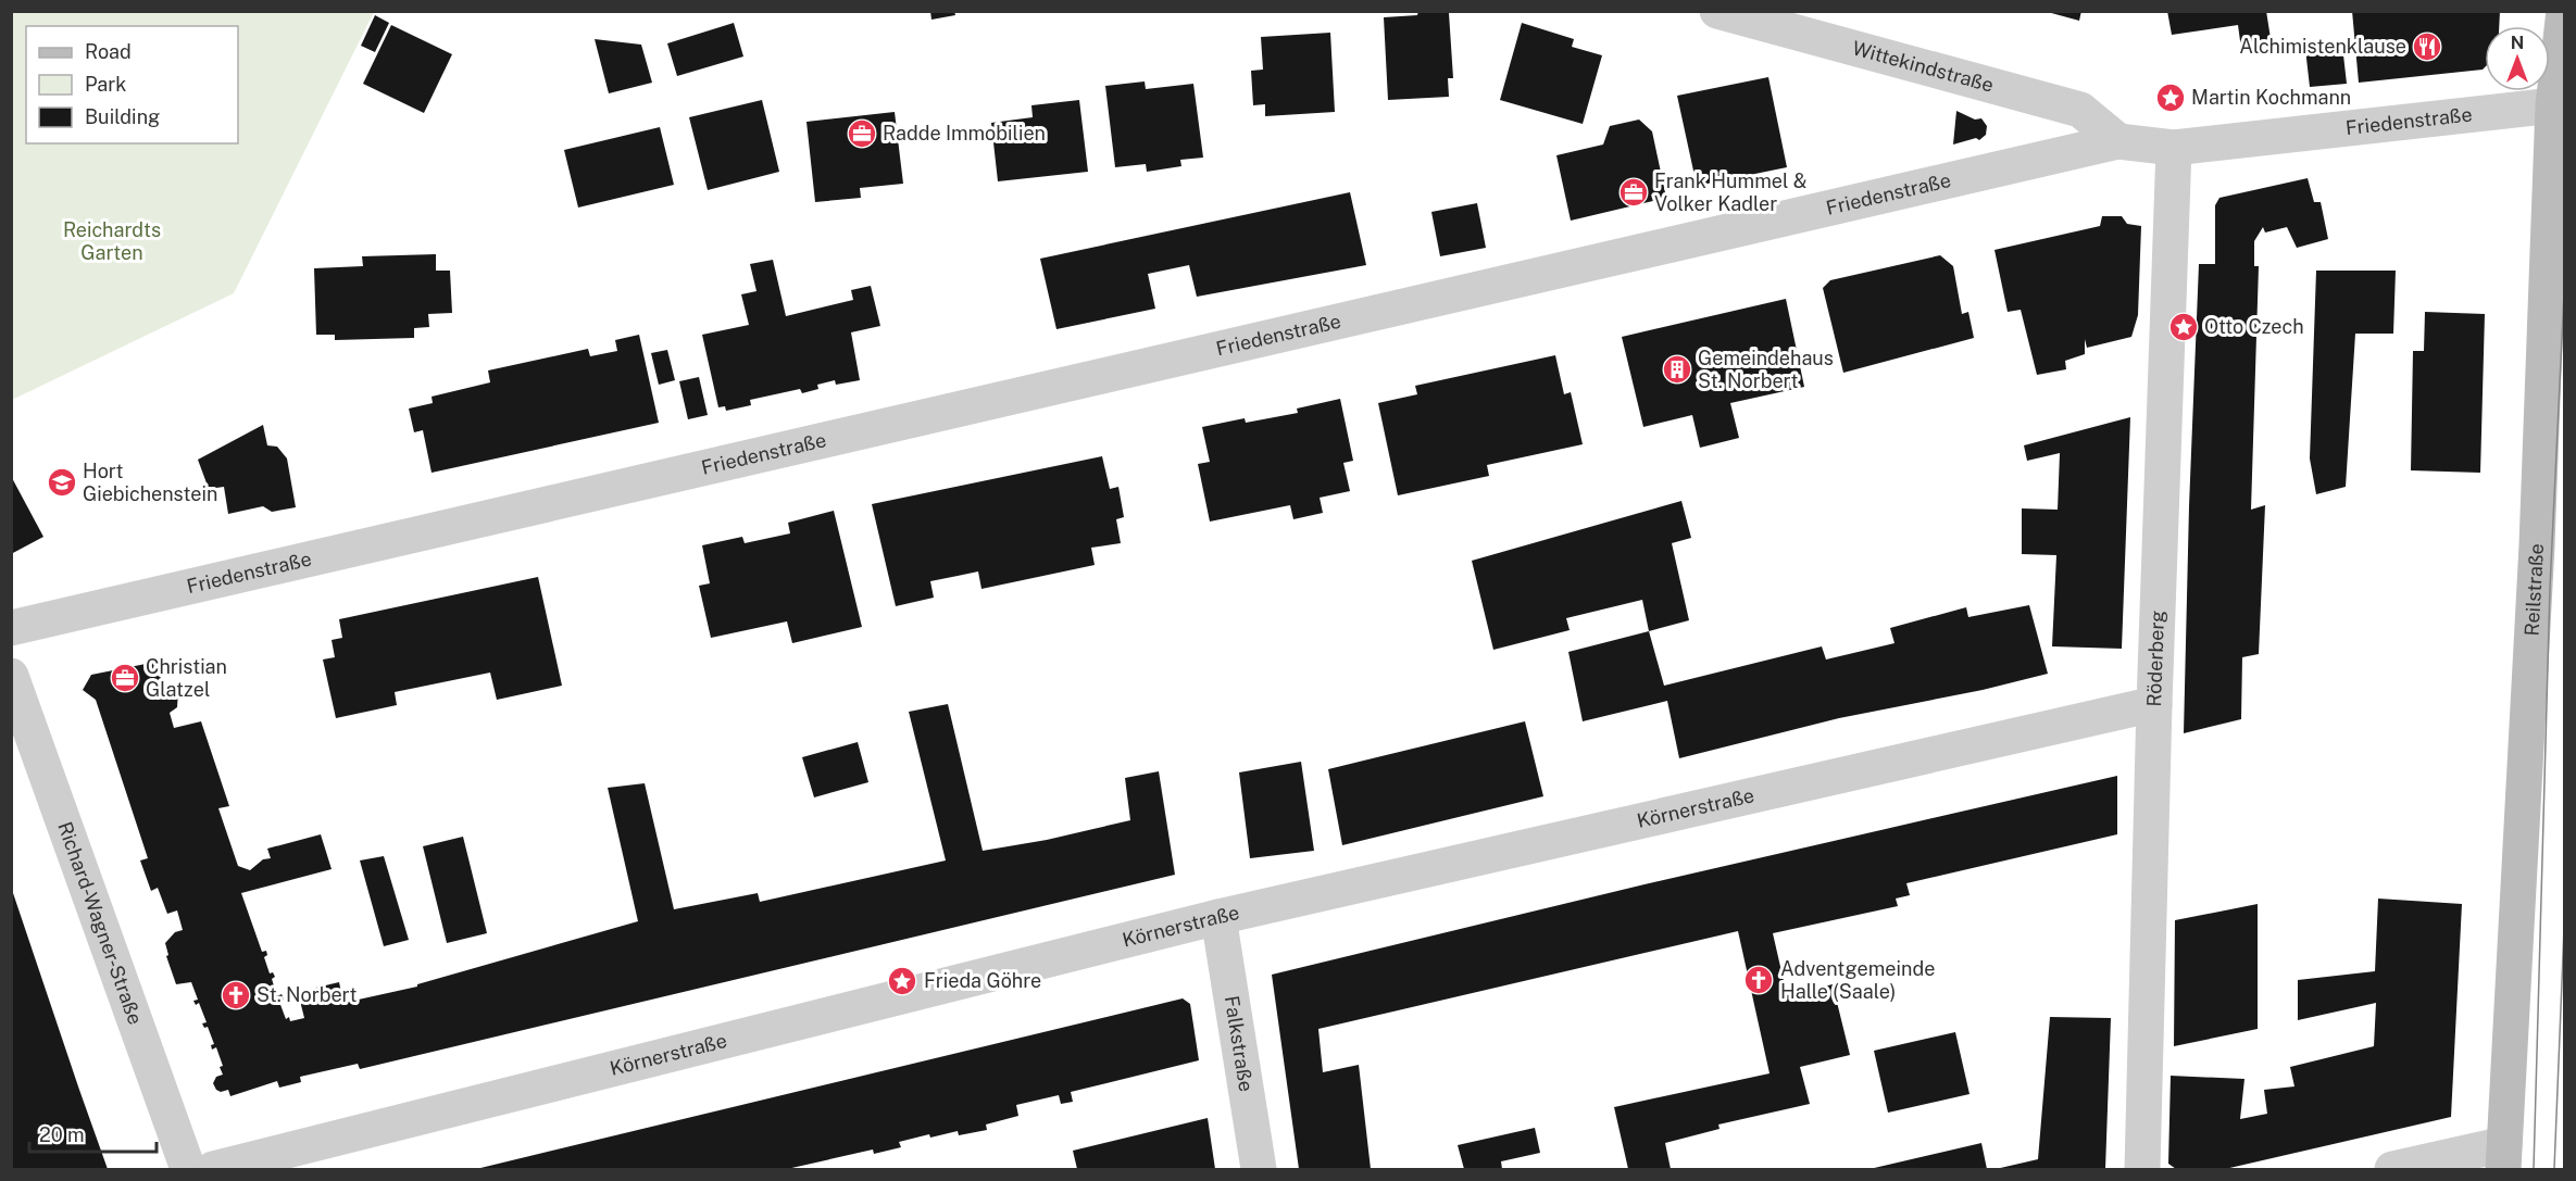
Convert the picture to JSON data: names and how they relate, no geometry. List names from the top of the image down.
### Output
{
  "streets": {
    "street": [
      "Wittekindstraße",
      "Friedenstraße",
      "Reilstraße",
      "Röderberg",
      "Körnerstraße",
      "Richard-Wagner-Straße",
      "Falkstraße"
    ]
  },
  "crossings": [
    ["Wittekindstraße", "Friedenstraße"],
    ["Friedenstraße", "Reilstraße"],
    ["Friedenstraße", "Röderberg"],
    ["Röderberg", "Körnerstraße"],
    ["Körnerstraße", "Falkstraße"]
  ],
  "parks": ["Reichardts Garten"],
  "places": {
    "restaurant": ["Alchimistenklause"],
    "place": ["Martin Kochmann", "Otto Czech", "Frieda Göhre"],
    "office": ["Radde Immobilien", "Frank Hummel & Volker Kadler", "Christian Glatzel"],
    "building": ["Gemeindehaus St. Norbert"],
    "school or university": ["Hort Giebichenstein"],
    "church": ["Adventgemeinde Halle (Saale)", "St. Norbert"]
  },
  "legend": ["Road", "Park", "Building"],
  "scale_bar": "20 m",
  "north": "top"
}
